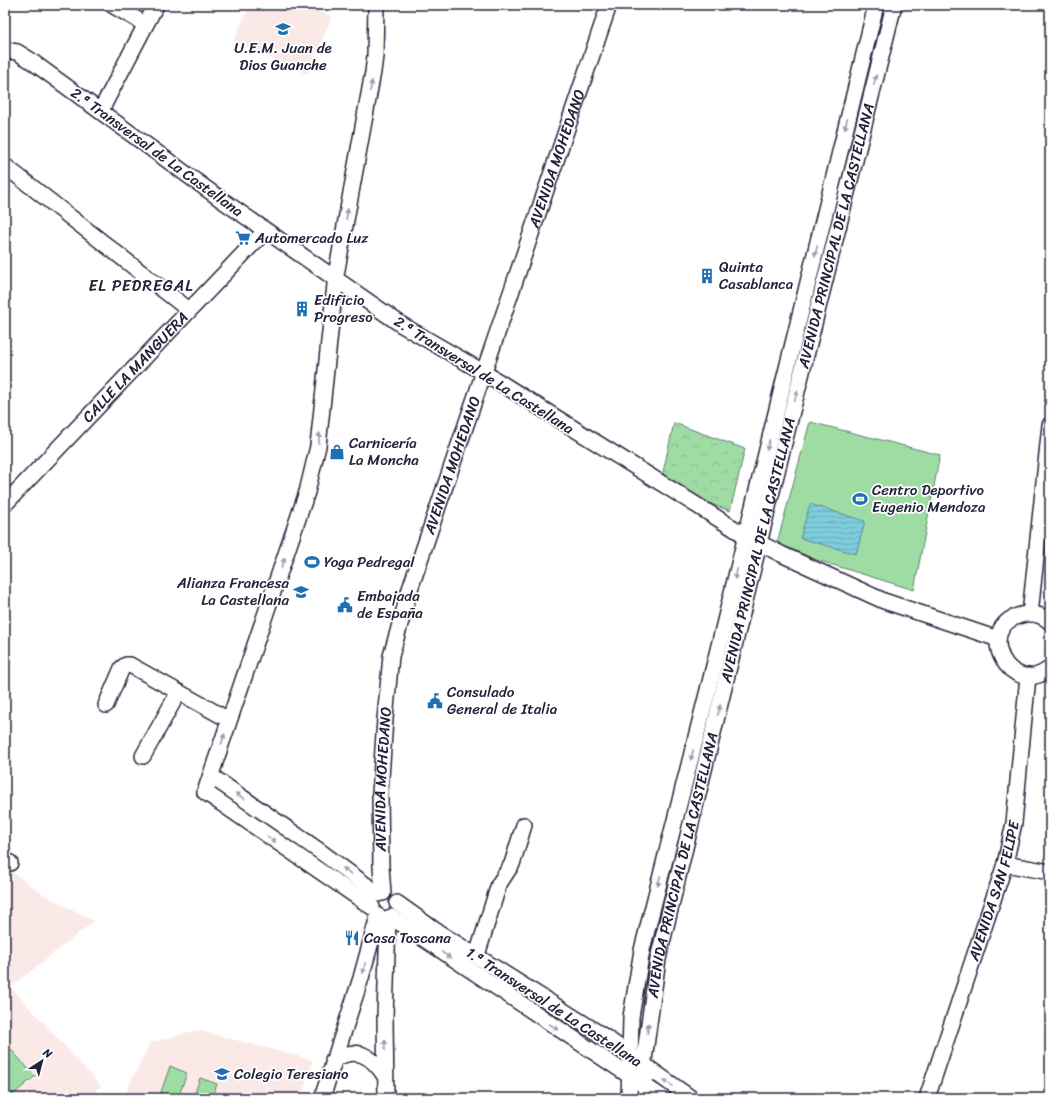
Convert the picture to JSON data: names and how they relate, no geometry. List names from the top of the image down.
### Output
{
  "streets": {
    "street": [
      "2.ª Transversal de La Castellana",
      "AVENIDA MOHEDANO",
      "AVENIDA PRINCIPAL DE LA CASTELLANA",
      "CALLE LA MANGUERA",
      "AVENIDA SAN FELIPE",
      "1.ª Transversal de La Castellana"
    ]
  },
  "crossings": [
    ["2.ª Transversal de La Castellana", "AVENIDA MOHEDANO"],
    ["2.ª Transversal de La Castellana", "AVENIDA PRINCIPAL DE LA CASTELLANA"],
    ["2.ª Transversal de La Castellana", "CALLE LA MANGUERA"],
    ["AVENIDA MOHEDANO", "1.ª Transversal de La Castellana"],
    ["AVENIDA PRINCIPAL DE LA CASTELLANA", "1.ª Transversal de La Castellana"]
  ],
  "districts": ["EL PEDREGAL"],
  "places": {
    "school or university": ["U.E.M. Juan de Dios Guanche", "Alianza Francesa La Castellana", "Colegio Teresiano"],
    "supermarket": ["Automercado Luz"],
    "building": ["Quinta Casablanca", "Edificio Progreso"],
    "shop": ["Carnicería La Moncha"],
    "sports": ["Centro Deportivo Eugenio Mendoza", "Yoga Pedregal"],
    "public building": ["Embajada de España", "Consulado General de Italia"],
    "restaurant": ["Casa Toscana"]
  },
  "north": "top right"
}
